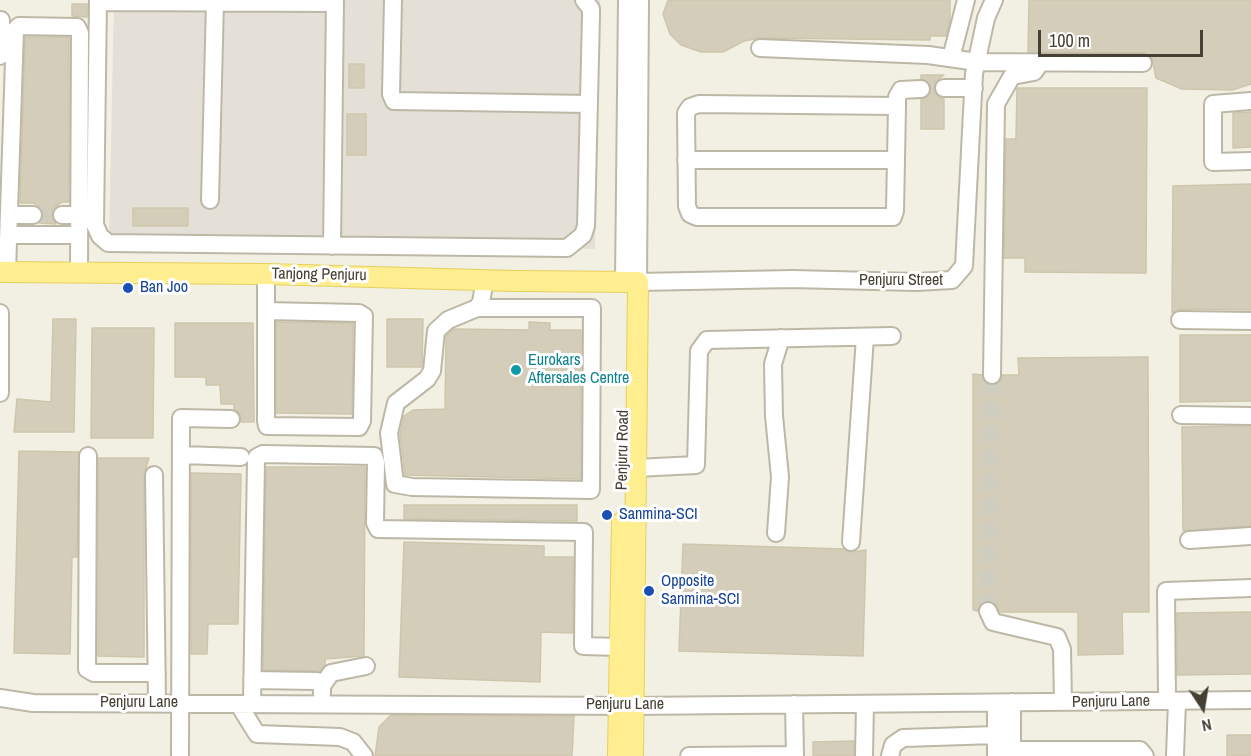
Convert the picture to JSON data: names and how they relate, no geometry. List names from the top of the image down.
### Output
{
  "streets": {
    "main road": ["Tanjong Penjuru", "Penjuru Road"],
    "street": ["Penjuru Street", "Penjuru Lane"]
  },
  "crossings": [
    ["Tanjong Penjuru", "Penjuru Street"],
    ["Tanjong Penjuru", "Penjuru Road"],
    ["Penjuru Street", "Penjuru Road"],
    ["Penjuru Road", "Penjuru Lane"]
  ],
  "places": [
    "Ban Joo",
    "Eurokars Aftersales Centre",
    "Sanmina-SCI",
    "Opposite Sanmina-SCI"
  ],
  "scale_bar": "100 m",
  "north": "bottom"
}
